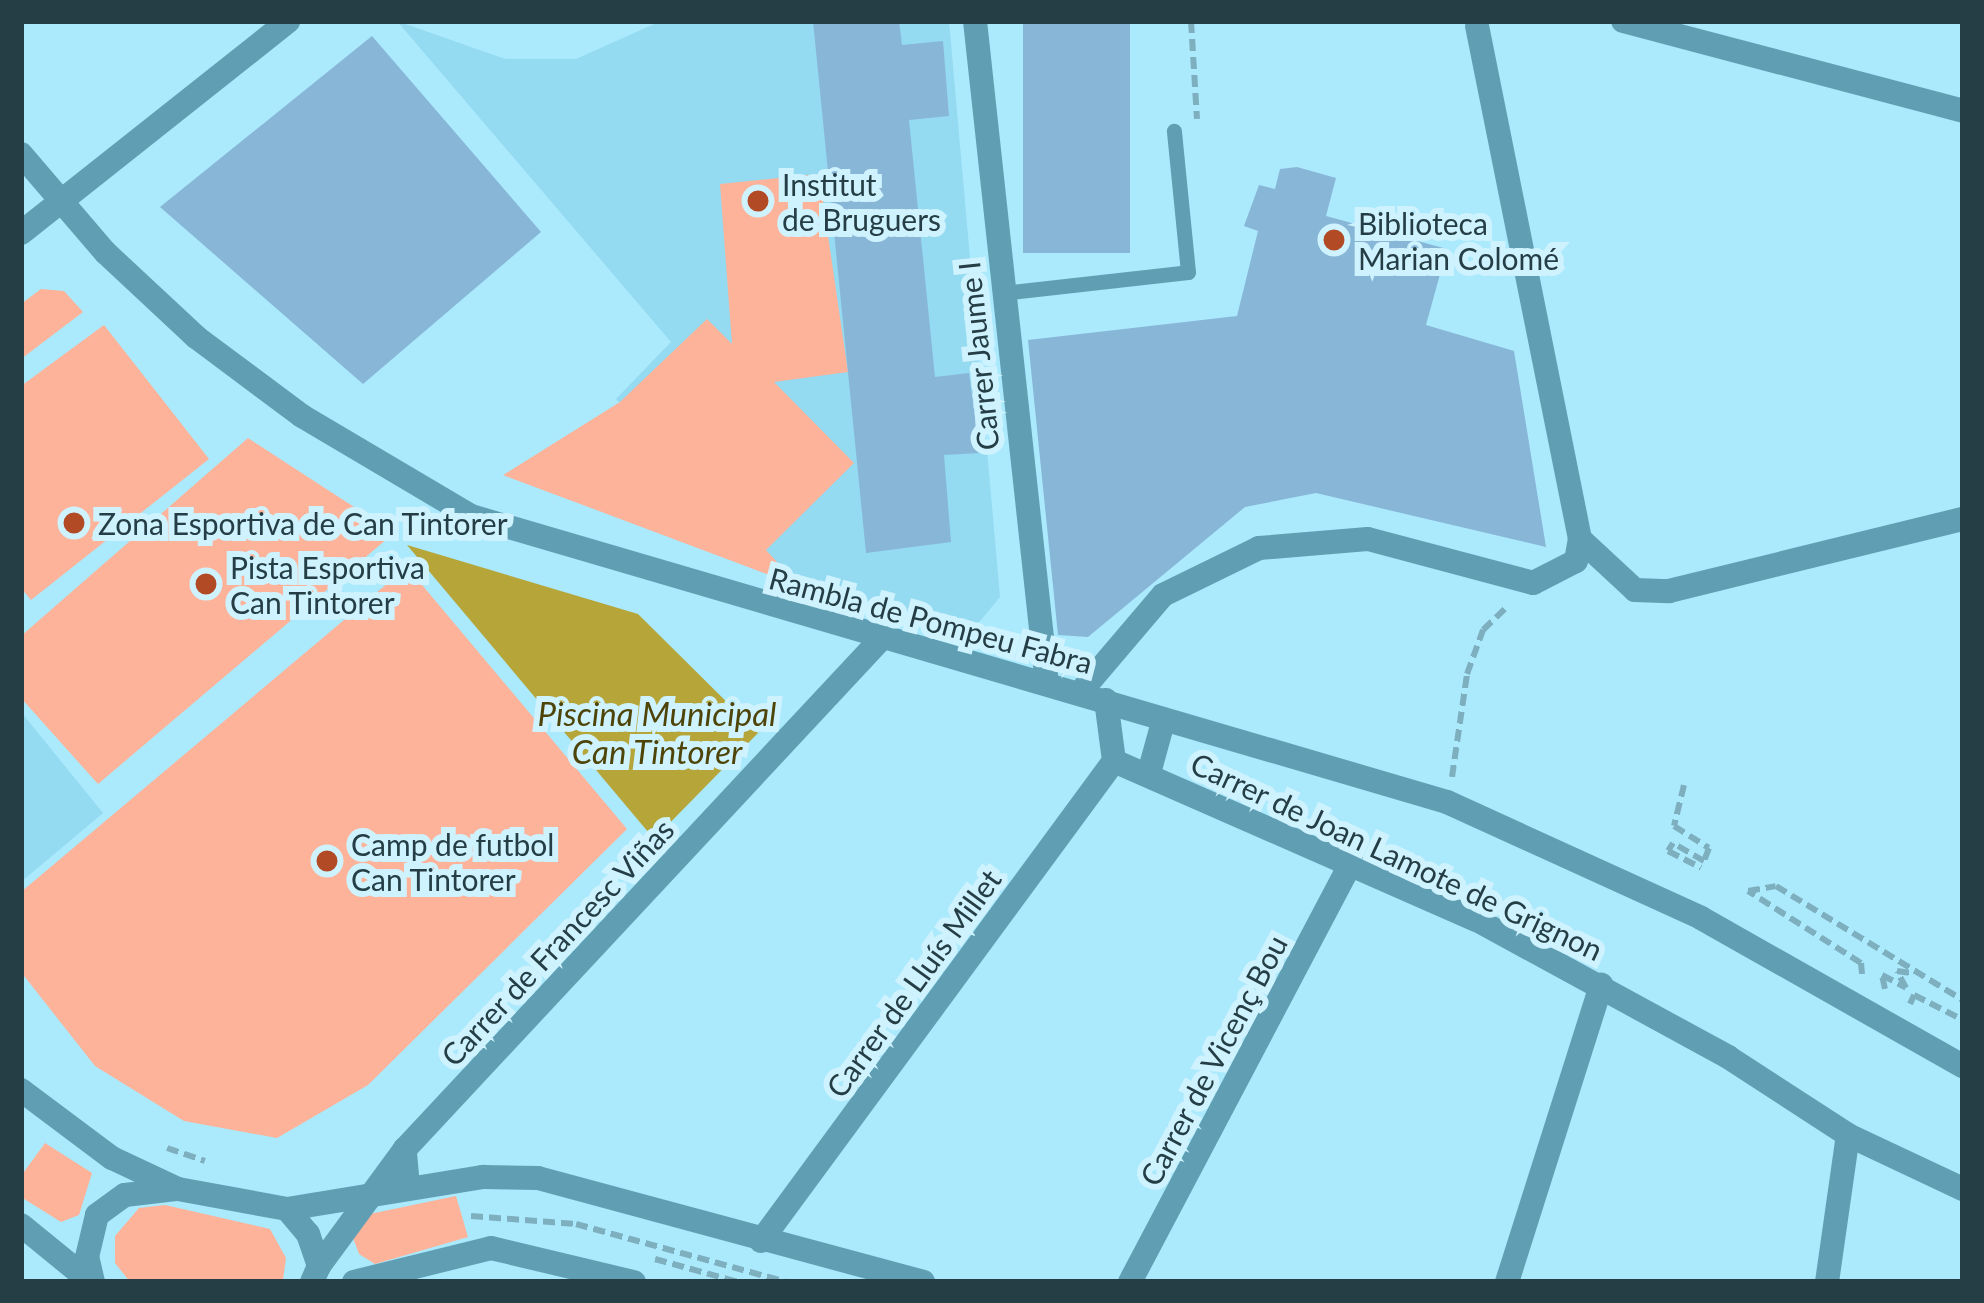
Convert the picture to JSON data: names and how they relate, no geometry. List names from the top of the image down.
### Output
{
  "streets": {
    "street": [
      "Carrer Jaume I",
      "Rambla de Pompeu Fabra",
      "Carrer de Joan Lamote de Grignon",
      "Carrer de Francesc Viñas",
      "Carrer de Lluís Millet",
      "Carrer de Vicenç Bou"
    ]
  },
  "crossings": [
    ["Carrer Jaume I", "Rambla de Pompeu Fabra"],
    ["Rambla de Pompeu Fabra", "Carrer de Francesc Viñas"],
    ["Carrer de Joan Lamote de Grignon", "Carrer de Lluís Millet"],
    ["Carrer de Joan Lamote de Grignon", "Carrer de Vicenç Bou"]
  ],
  "water": ["Piscina Municipal Can Tintorer"],
  "places": [
    "Institut de Bruguers",
    "Biblioteca Marian Colomé",
    "Zona Esportiva de Can Tintorer",
    "Pista Esportiva Can Tintorer",
    "Camp de futbol Can Tintorer"
  ]
}
